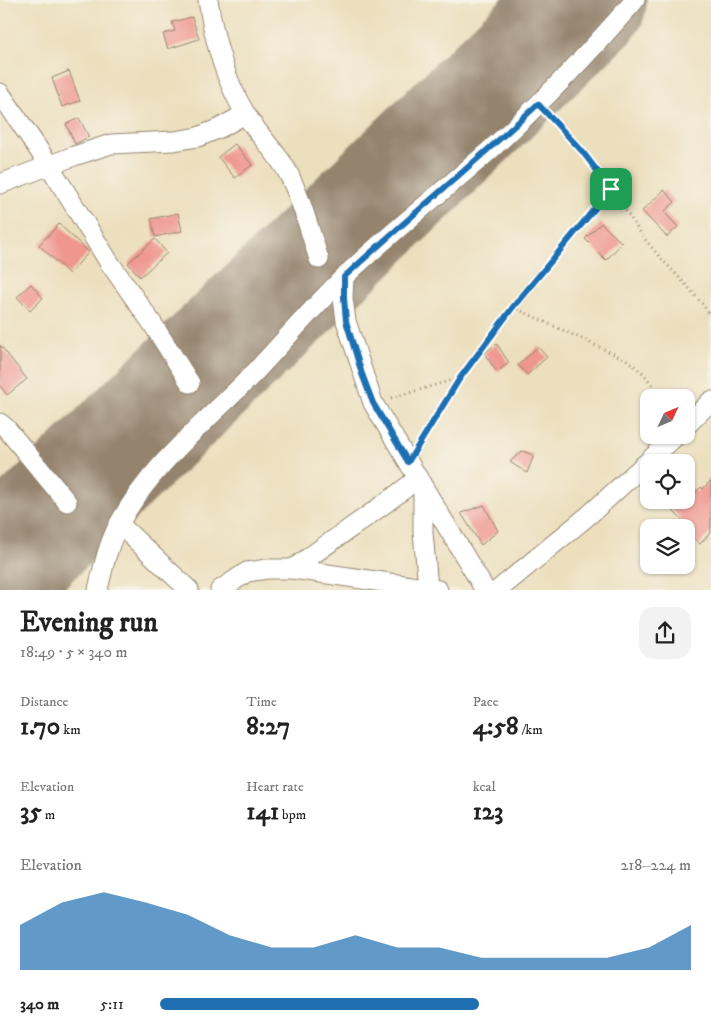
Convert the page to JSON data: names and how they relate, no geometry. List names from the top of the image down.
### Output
{
  "north": "top right",
  "page": {
    "heading": ["Evening run", "18:49 · 5 × 340 m"],
    "stats": [
      ["Distance", "1.70 km"],
      ["Time", "8:27"],
      ["Pace", "4:58 /km"],
      ["Elevation", "35 m"],
      ["Heart rate", "141 bpm"],
      ["kcal", "123"]
    ],
    "chart": ["Elevation", "218–224 m"],
    "list": [
      {
        "name": "340 m",
        "note": "5:11"
      }
    ]
  }
}
